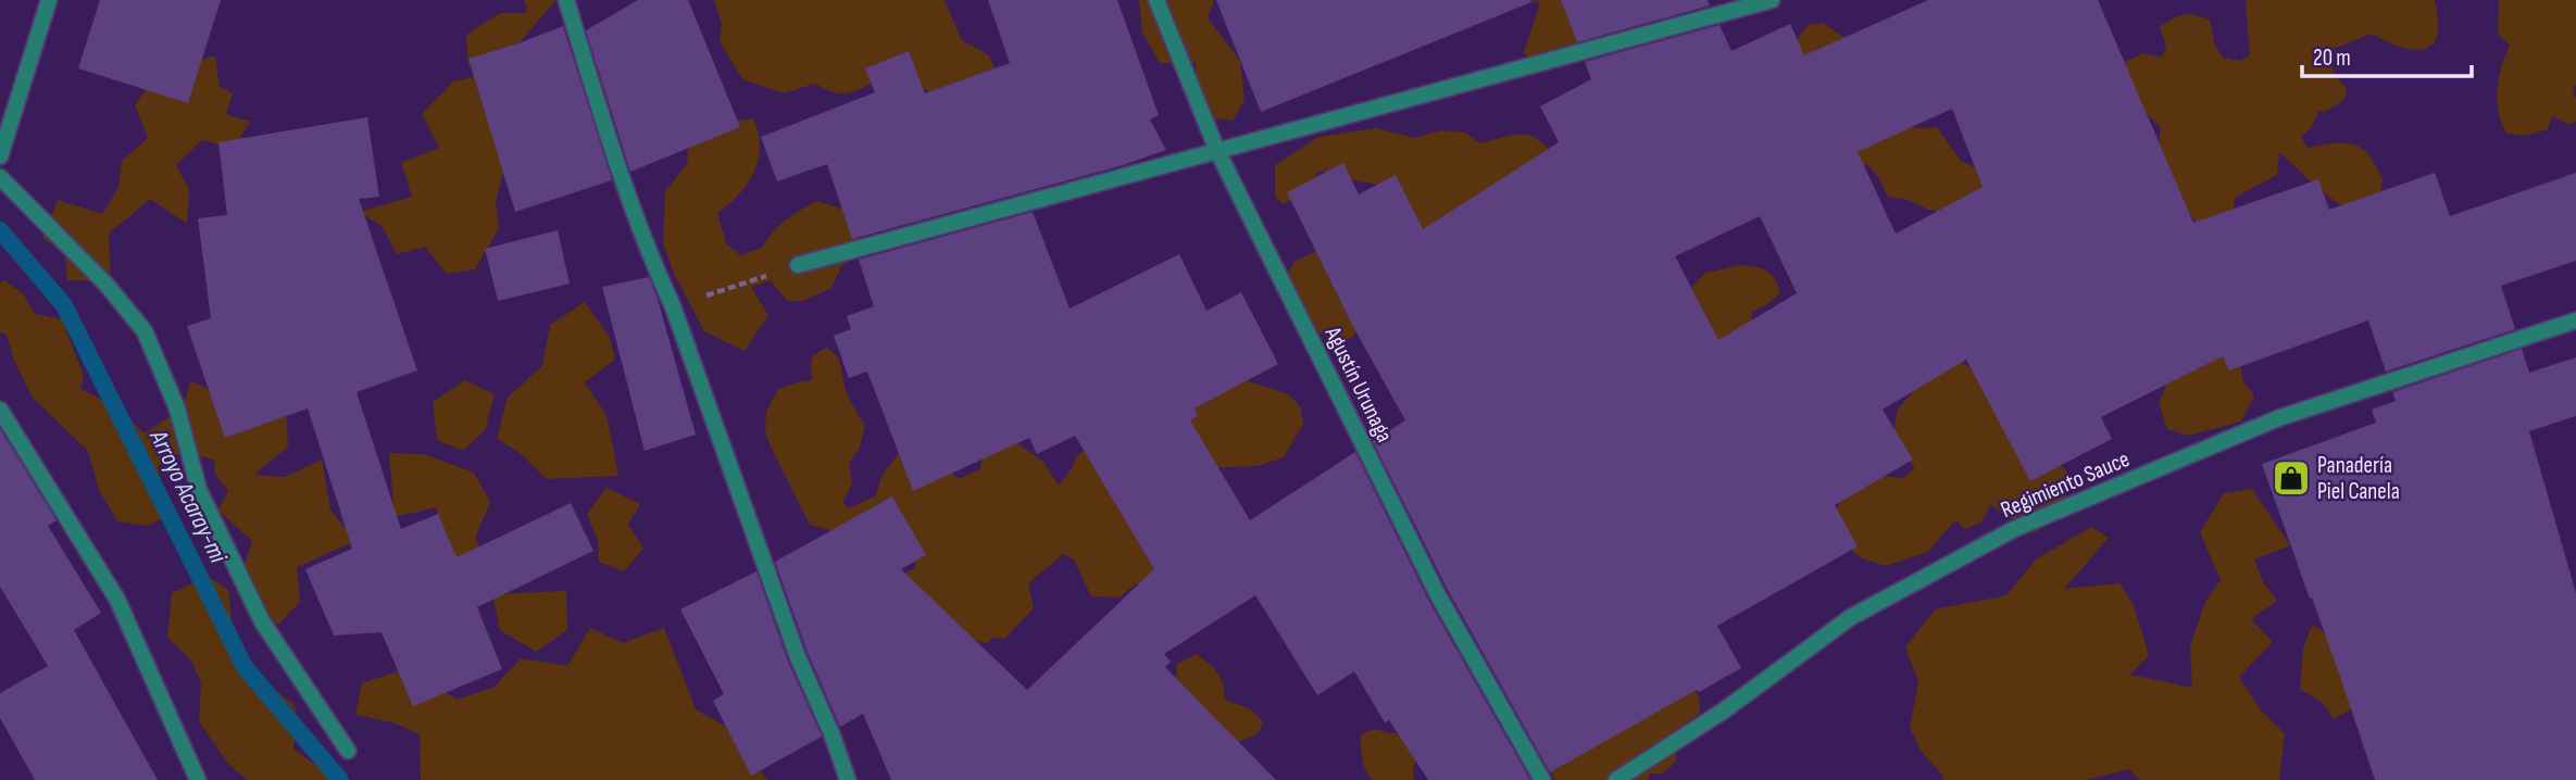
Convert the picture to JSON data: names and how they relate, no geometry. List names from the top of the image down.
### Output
{
  "streets": {
    "street": ["Agustín Urunaga", "Regimiento Sauce"]
  },
  "water": ["Arroyo Acaray-mi"],
  "places": {
    "shop": ["Panadería Piel Canela"]
  },
  "scale_bar": "20 m"
}
